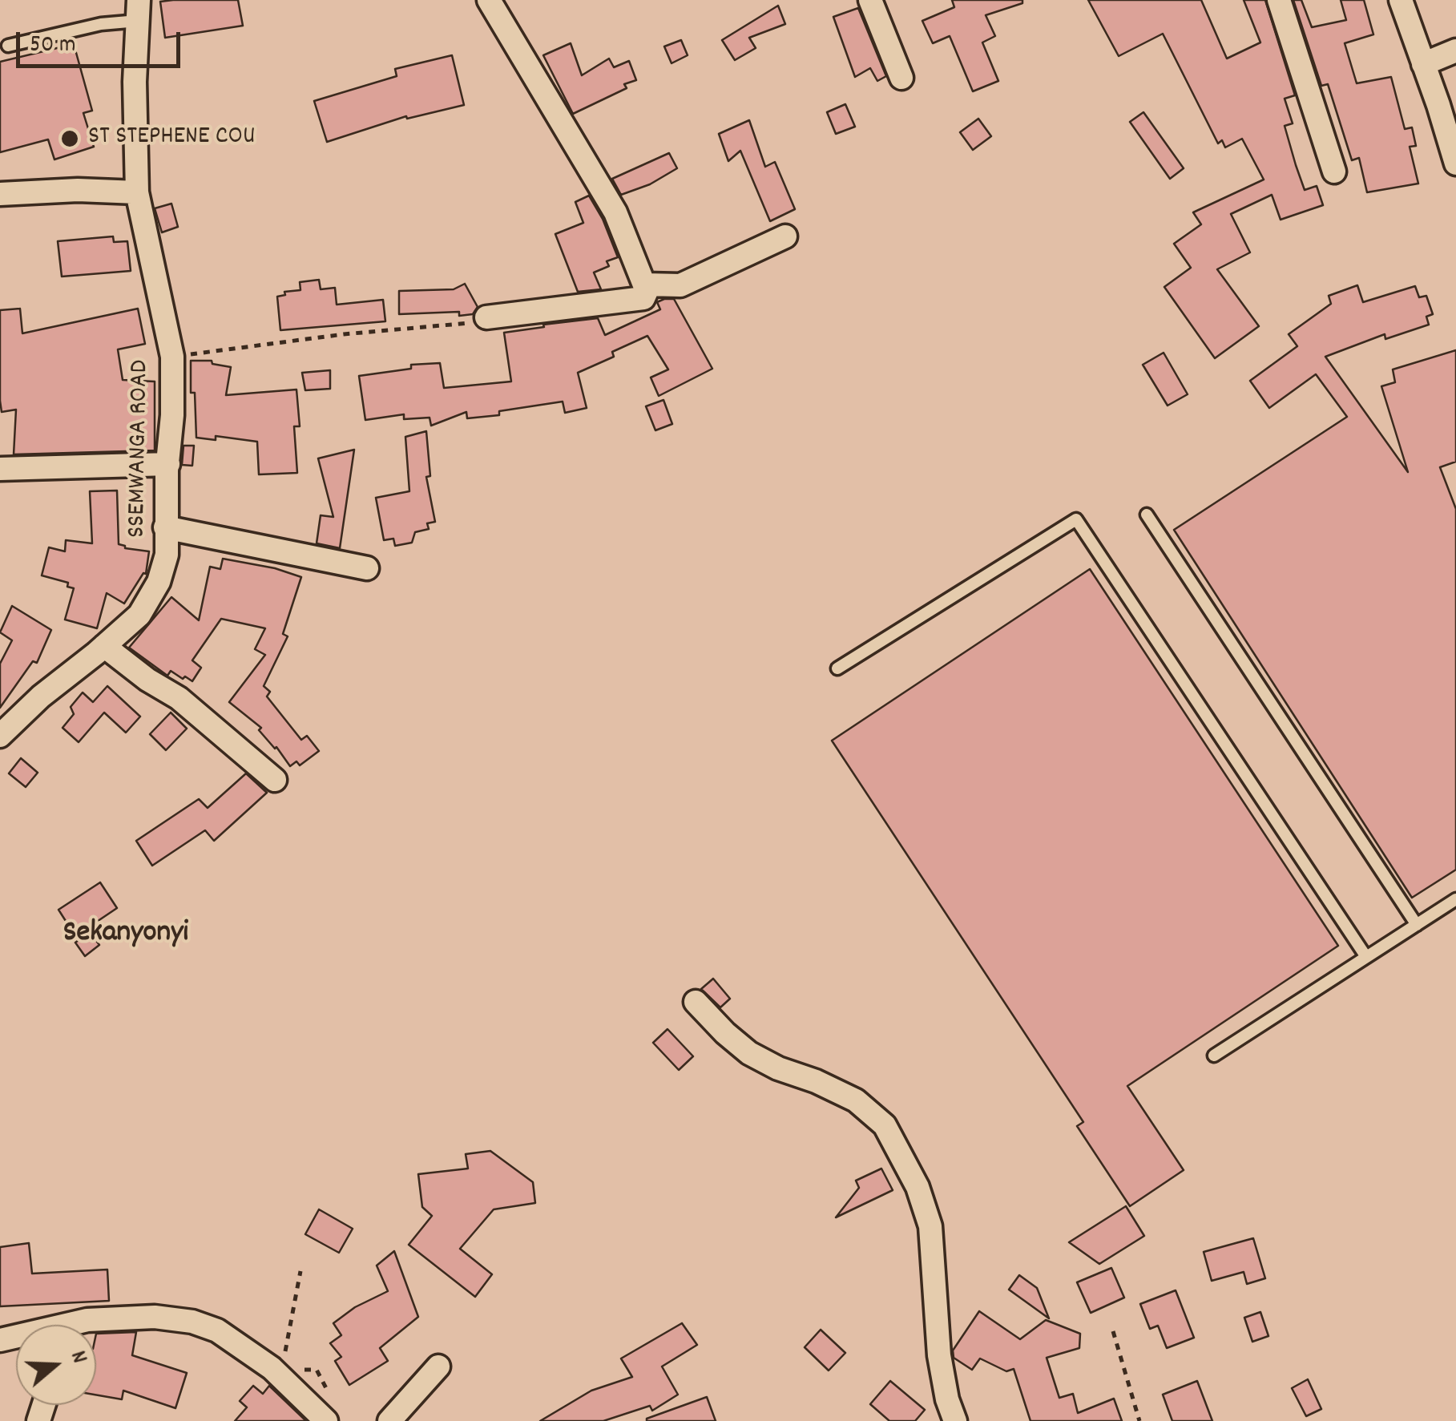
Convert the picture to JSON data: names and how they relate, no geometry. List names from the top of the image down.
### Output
{
  "streets": {
    "street": ["SSEMWANGA ROAD"]
  },
  "districts": ["Sekanyonyi"],
  "places": ["ST STEPHENE COU"],
  "scale_bar": "50 m",
  "north": "right"
}
